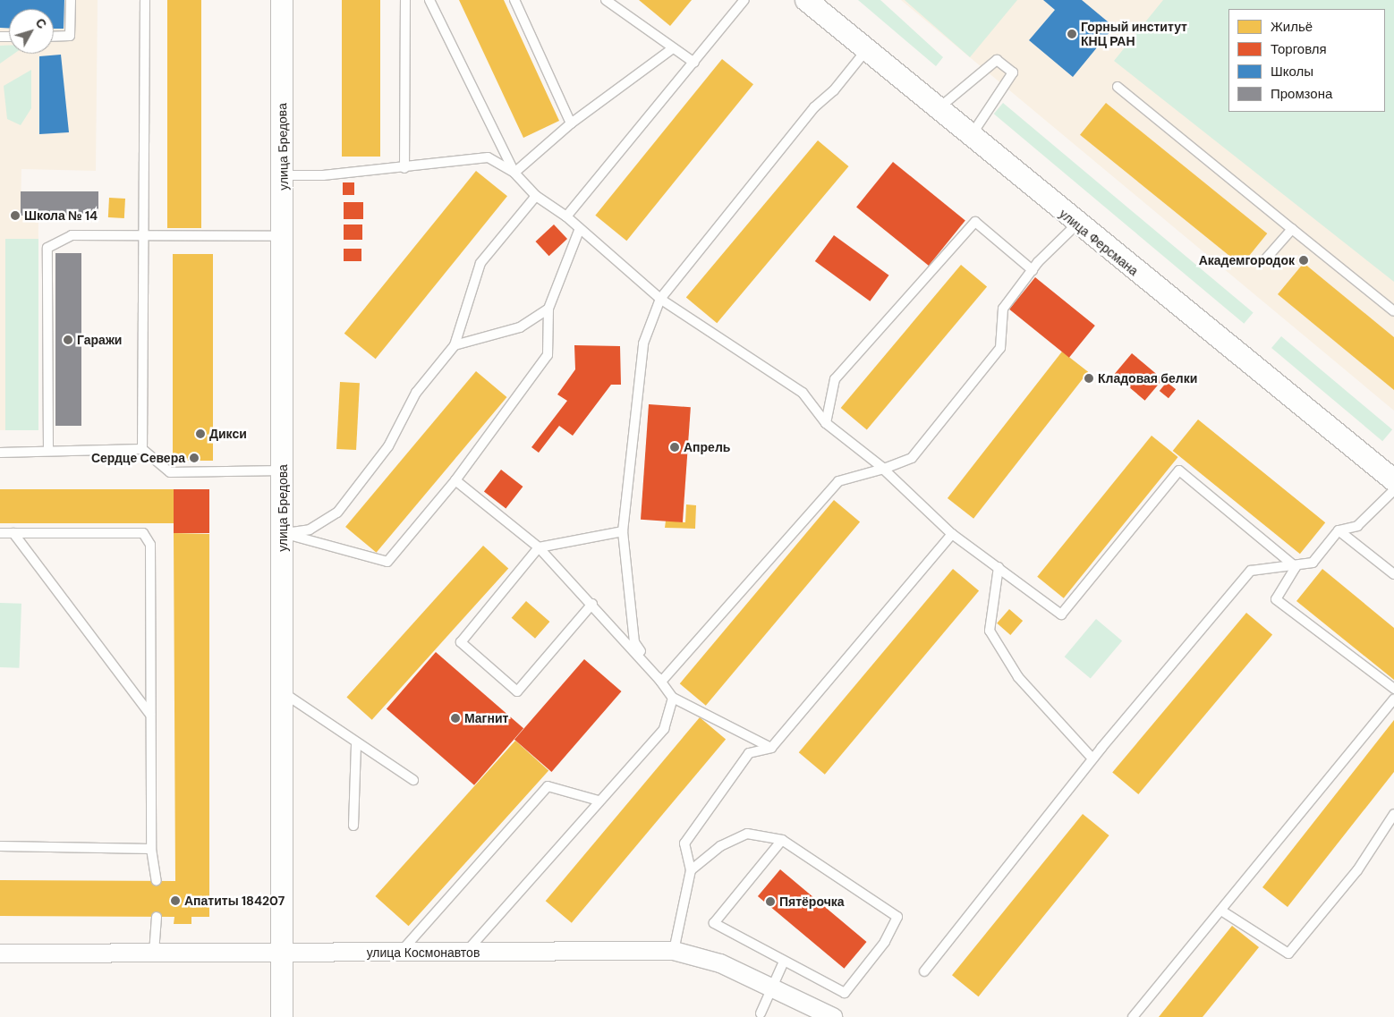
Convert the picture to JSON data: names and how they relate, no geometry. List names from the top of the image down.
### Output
{
  "streets": {
    "street": ["улица Бредова", "улица Ферсмана", "улица Космонавтов"]
  },
  "crossings": [
    ["улица Бредова", "улица Космонавтов"]
  ],
  "places": [
    "Горный институт КНЦ РАН",
    "Школа № 14",
    "Академгородок",
    "Гаражи",
    "Кладовая белки",
    "Дикси",
    "Апрель",
    "Сердце Севера",
    "Магнит",
    "Апатиты 184207",
    "Пятёрочка"
  ],
  "legend": [
    "Жильё",
    "Торговля",
    "Школы",
    "Промзона"
  ],
  "north": "top right"
}
